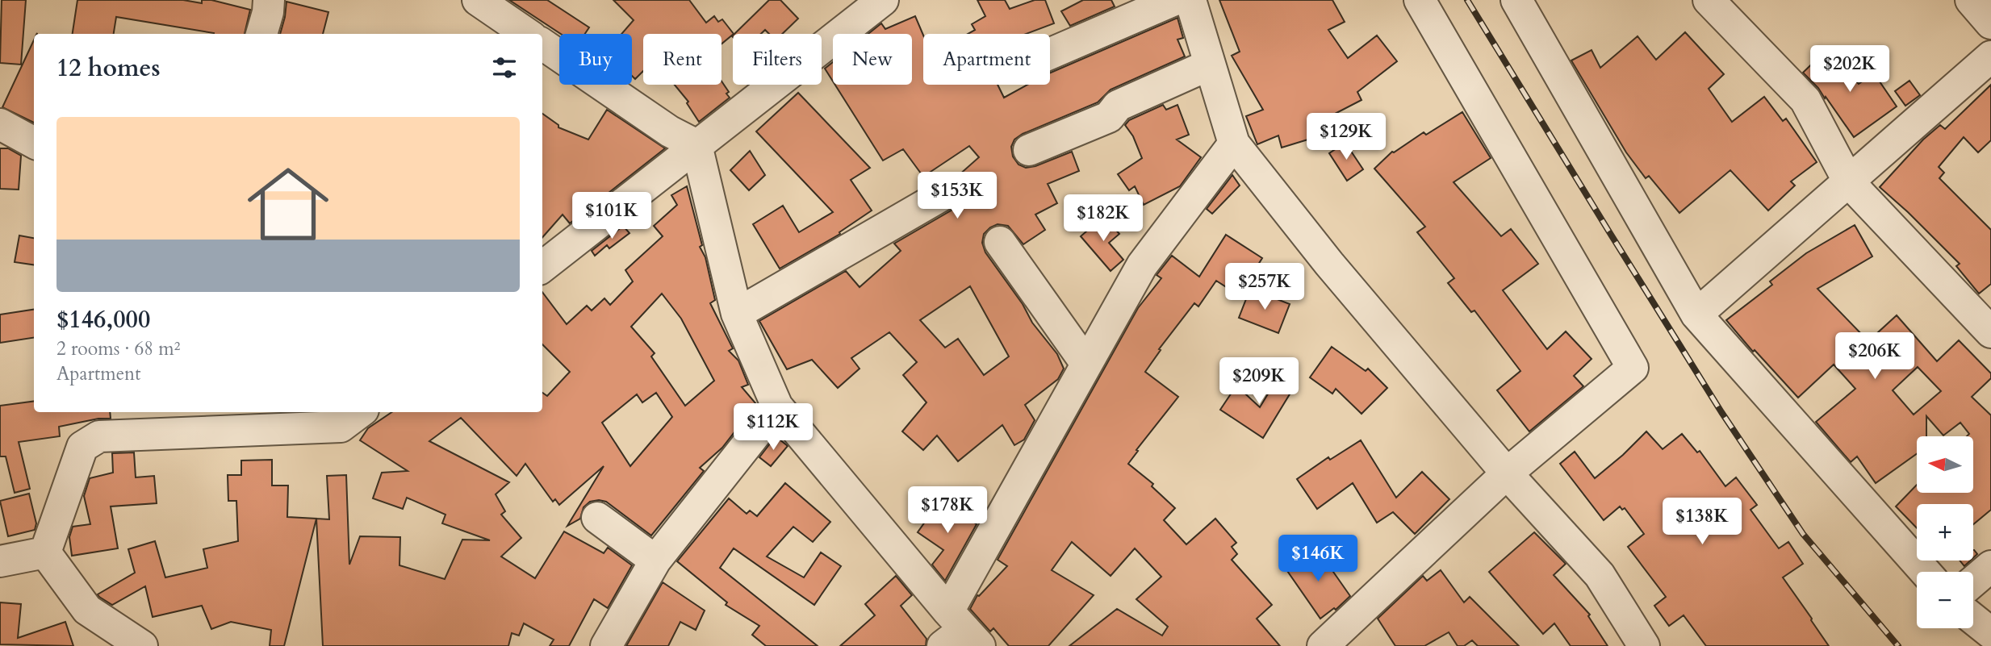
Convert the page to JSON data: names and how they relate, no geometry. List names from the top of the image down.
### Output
{
  "north": "left",
  "page": {
    "chip": [
      "Buy",
      "Rent",
      "Filters",
      "New",
      "Apartment"
    ],
    "heading": "12 homes",
    "price": [
      "$202K",
      "$129K",
      "$153K",
      "$101K",
      "$182K",
      "$257K",
      "$206K",
      "$209K",
      "$112K",
      "$178K",
      "$138K",
      "$146K"
    ],
    "list": [
      {
        "name": "$146,000",
        "note": "2 rooms · 68 m² · Apartment"
      }
    ],
    "map_buttons": ["+", "−"]
  }
}
